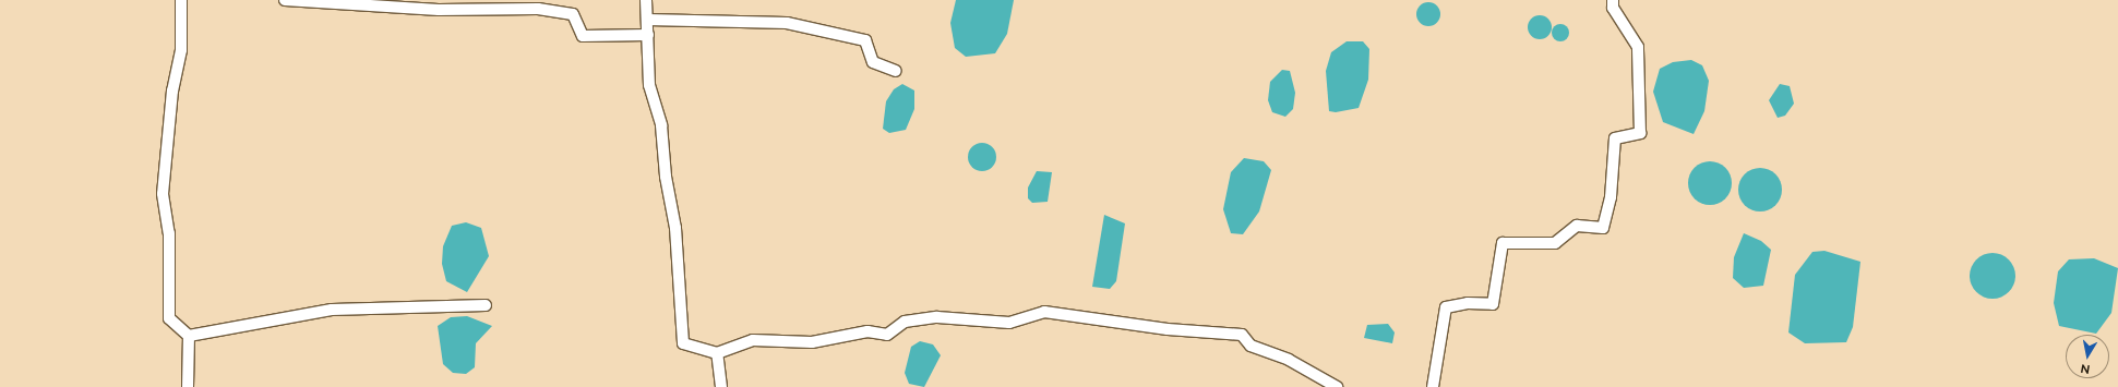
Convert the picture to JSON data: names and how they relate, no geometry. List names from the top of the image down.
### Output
{
  "north": "bottom"
}
